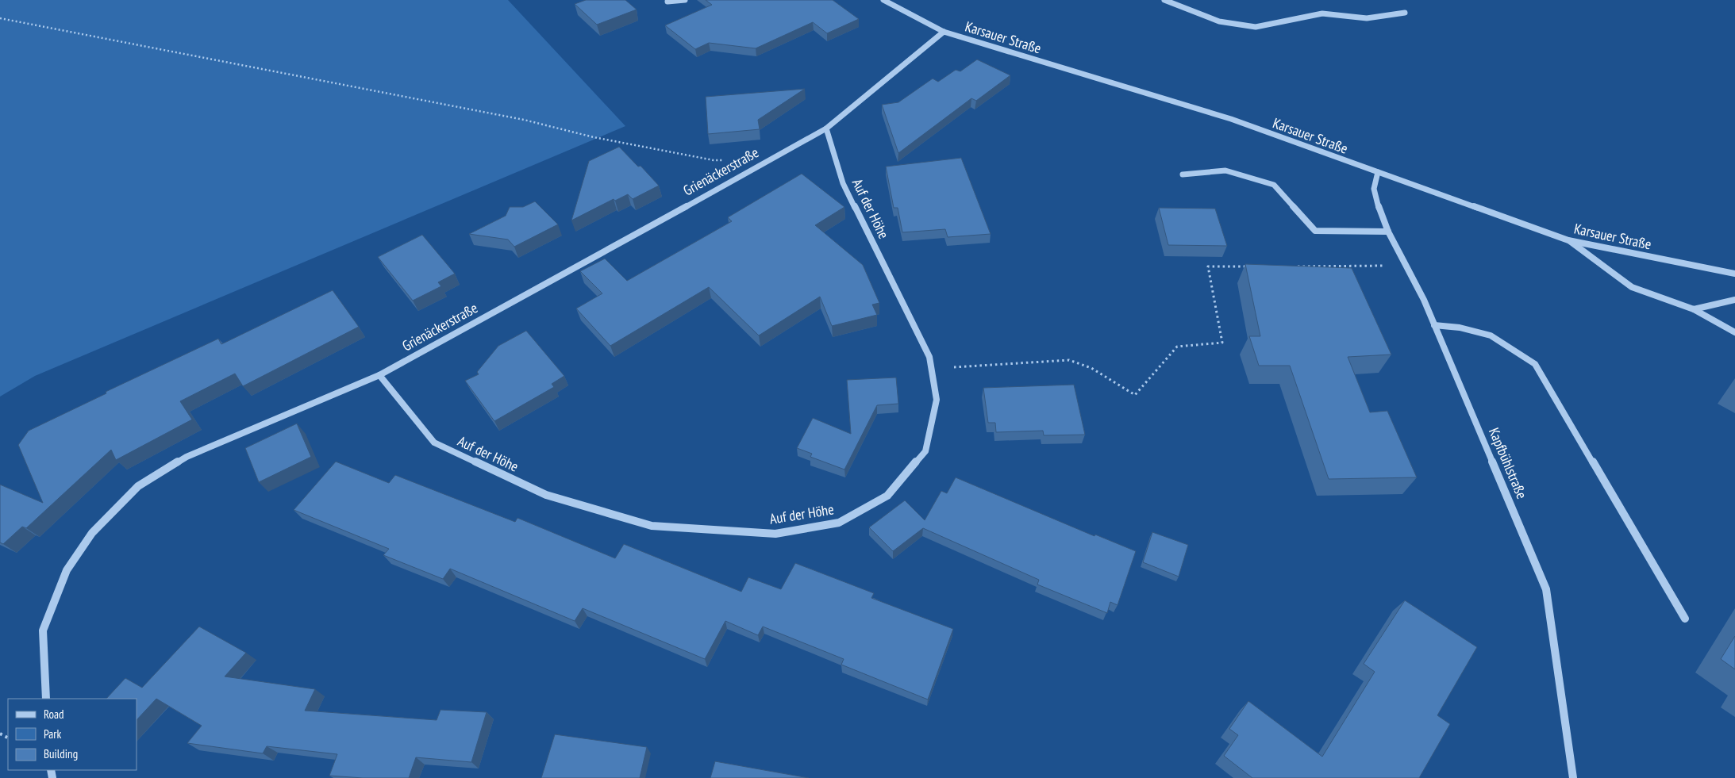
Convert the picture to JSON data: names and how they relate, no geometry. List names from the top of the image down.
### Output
{
  "streets": {
    "street": [
      "Karsauer Straße",
      "Grienäckerstraße",
      "Auf der Höhe",
      "Kapfbühlstraße"
    ]
  },
  "crossings": [
    ["Karsauer Straße", "Grienäckerstraße"],
    ["Karsauer Straße", "Kapfbühlstraße"],
    ["Grienäckerstraße", "Auf der Höhe"]
  ],
  "legend": ["Road", "Park", "Building"]
}
